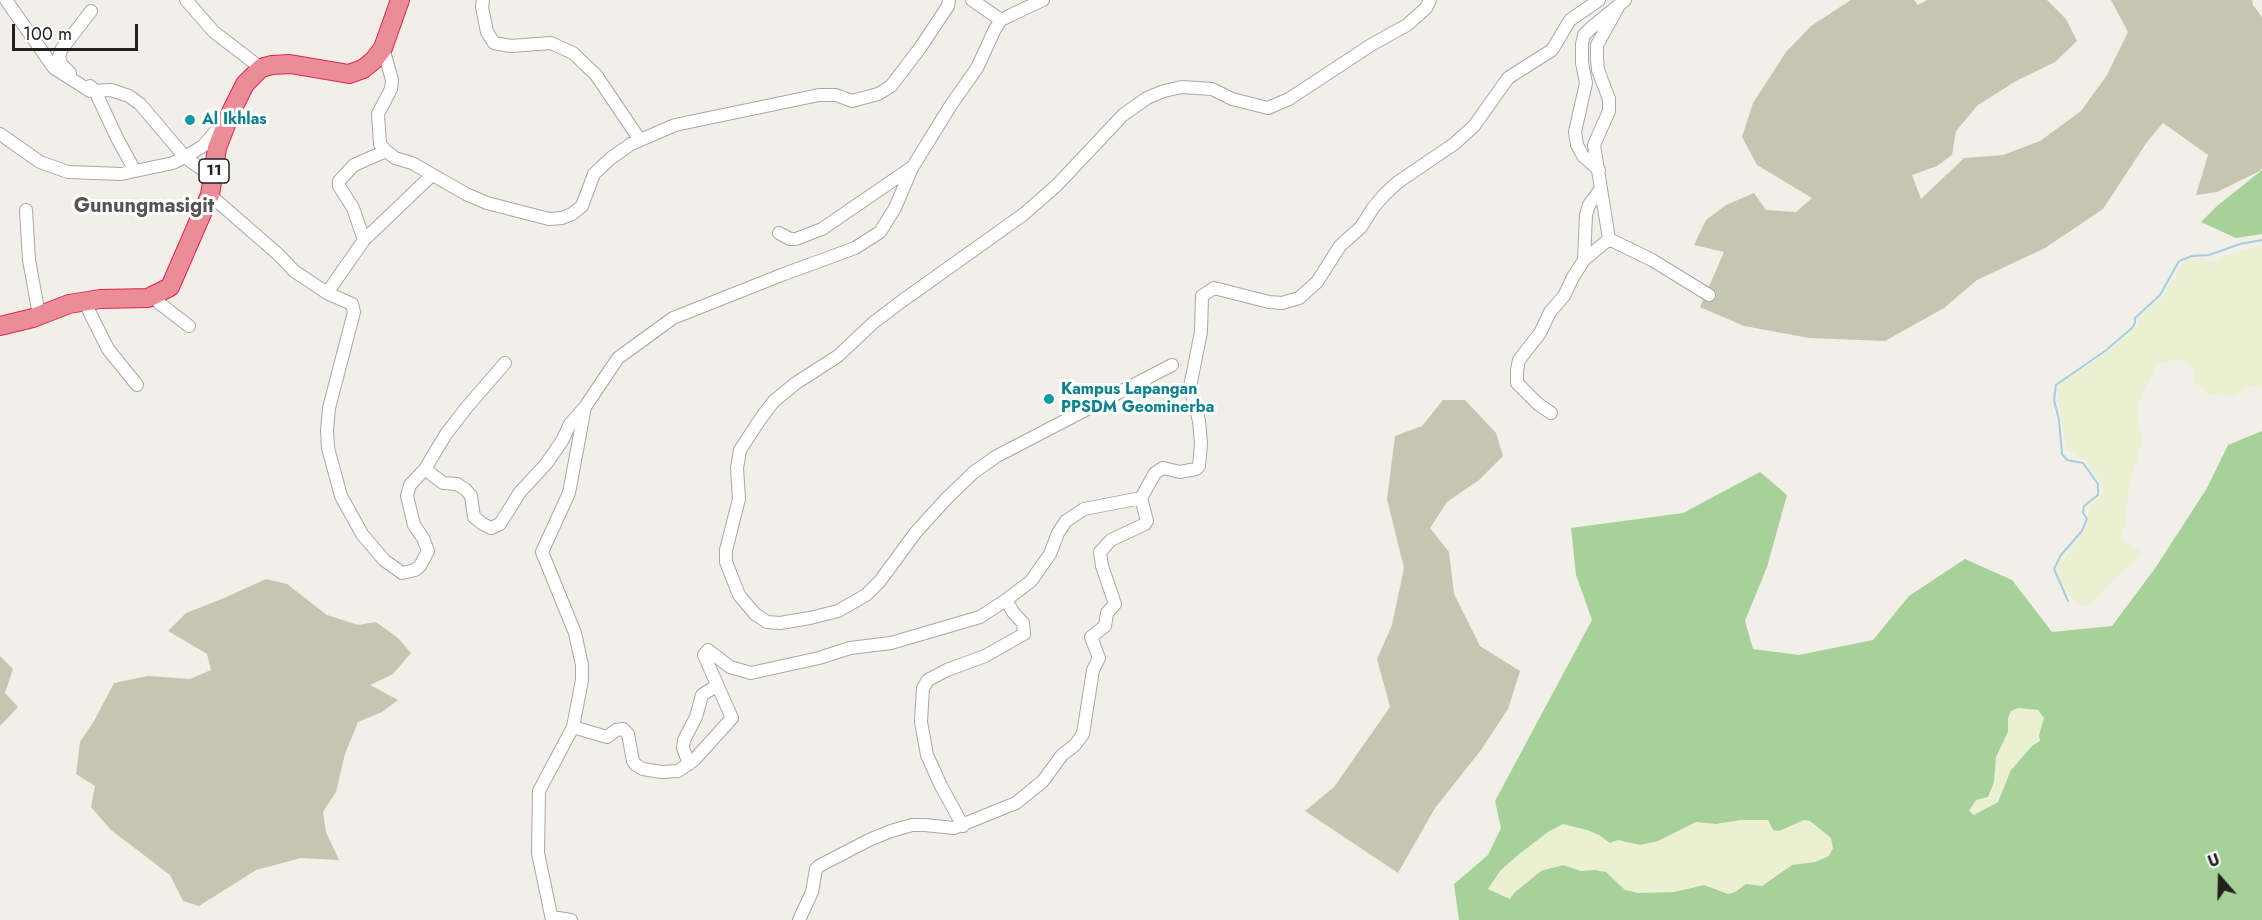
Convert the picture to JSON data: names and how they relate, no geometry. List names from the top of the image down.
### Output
{
  "streets": {
    "highway": ["11"]
  },
  "districts": ["Gunungmasigit"],
  "places": ["Al Ikhlas", "Kampus Lapangan PPSDM Geominerba"],
  "scale_bar": "100 m",
  "north": "top"
}
